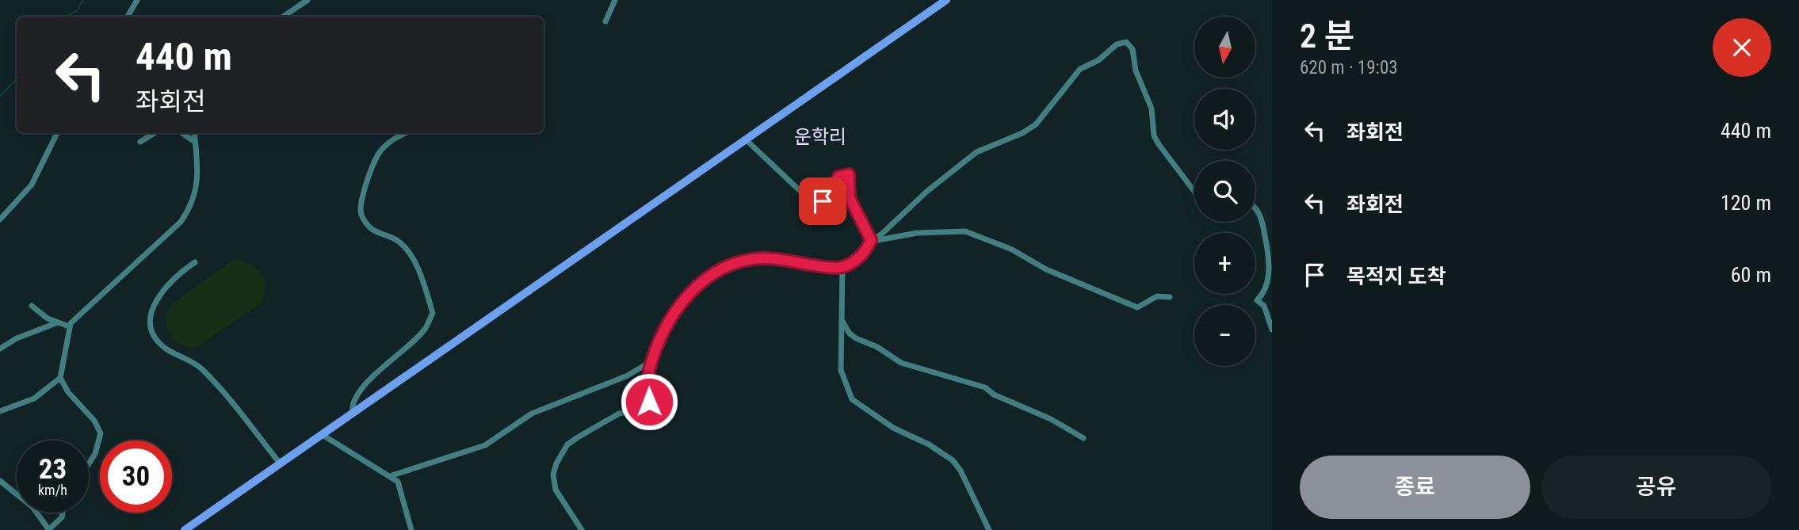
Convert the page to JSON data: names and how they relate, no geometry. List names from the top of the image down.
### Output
{
  "districts": ["운학리"],
  "north": "bottom",
  "page": {
    "heading": ["2 분", "620 m · 19:03"],
    "map_buttons": ["+", "−"],
    "turn": ["440 m", "좌회전"],
    "list": [
      {
        "name": "좌회전",
        "value": "440 m"
      },
      {
        "name": "좌회전",
        "value": "120 m"
      },
      {
        "name": "목적지 도착",
        "value": "60 m"
      }
    ],
    "speed": "23 km/h",
    "limit": "30",
    "buttons": ["종료", "공유"]
  }
}
